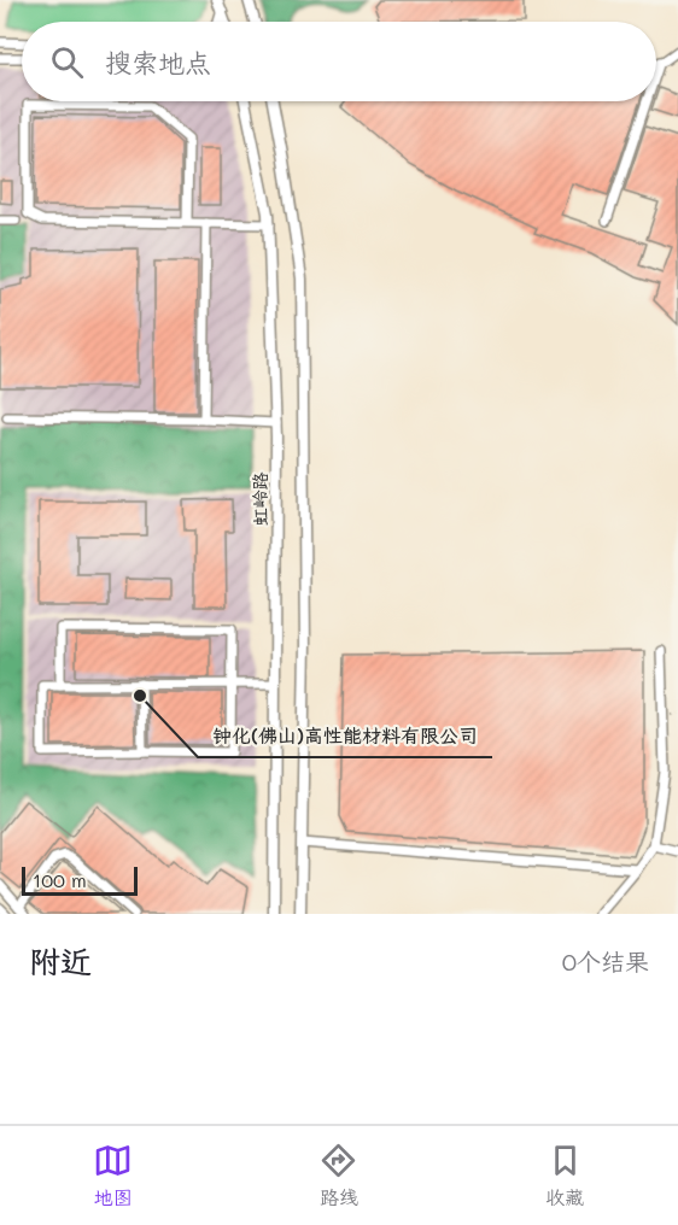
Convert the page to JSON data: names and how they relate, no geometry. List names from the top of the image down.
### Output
{
  "streets": {
    "main road": ["虹岭路"]
  },
  "places": ["钟化(佛山)高性能材料有限公司"],
  "scale_bar": "100 m",
  "page": {
    "search": "搜索地点",
    "scale": "100 m",
    "heading": ["附近", "0个结果"],
    "nav": ["地图", "路线", "收藏"]
  }
}
